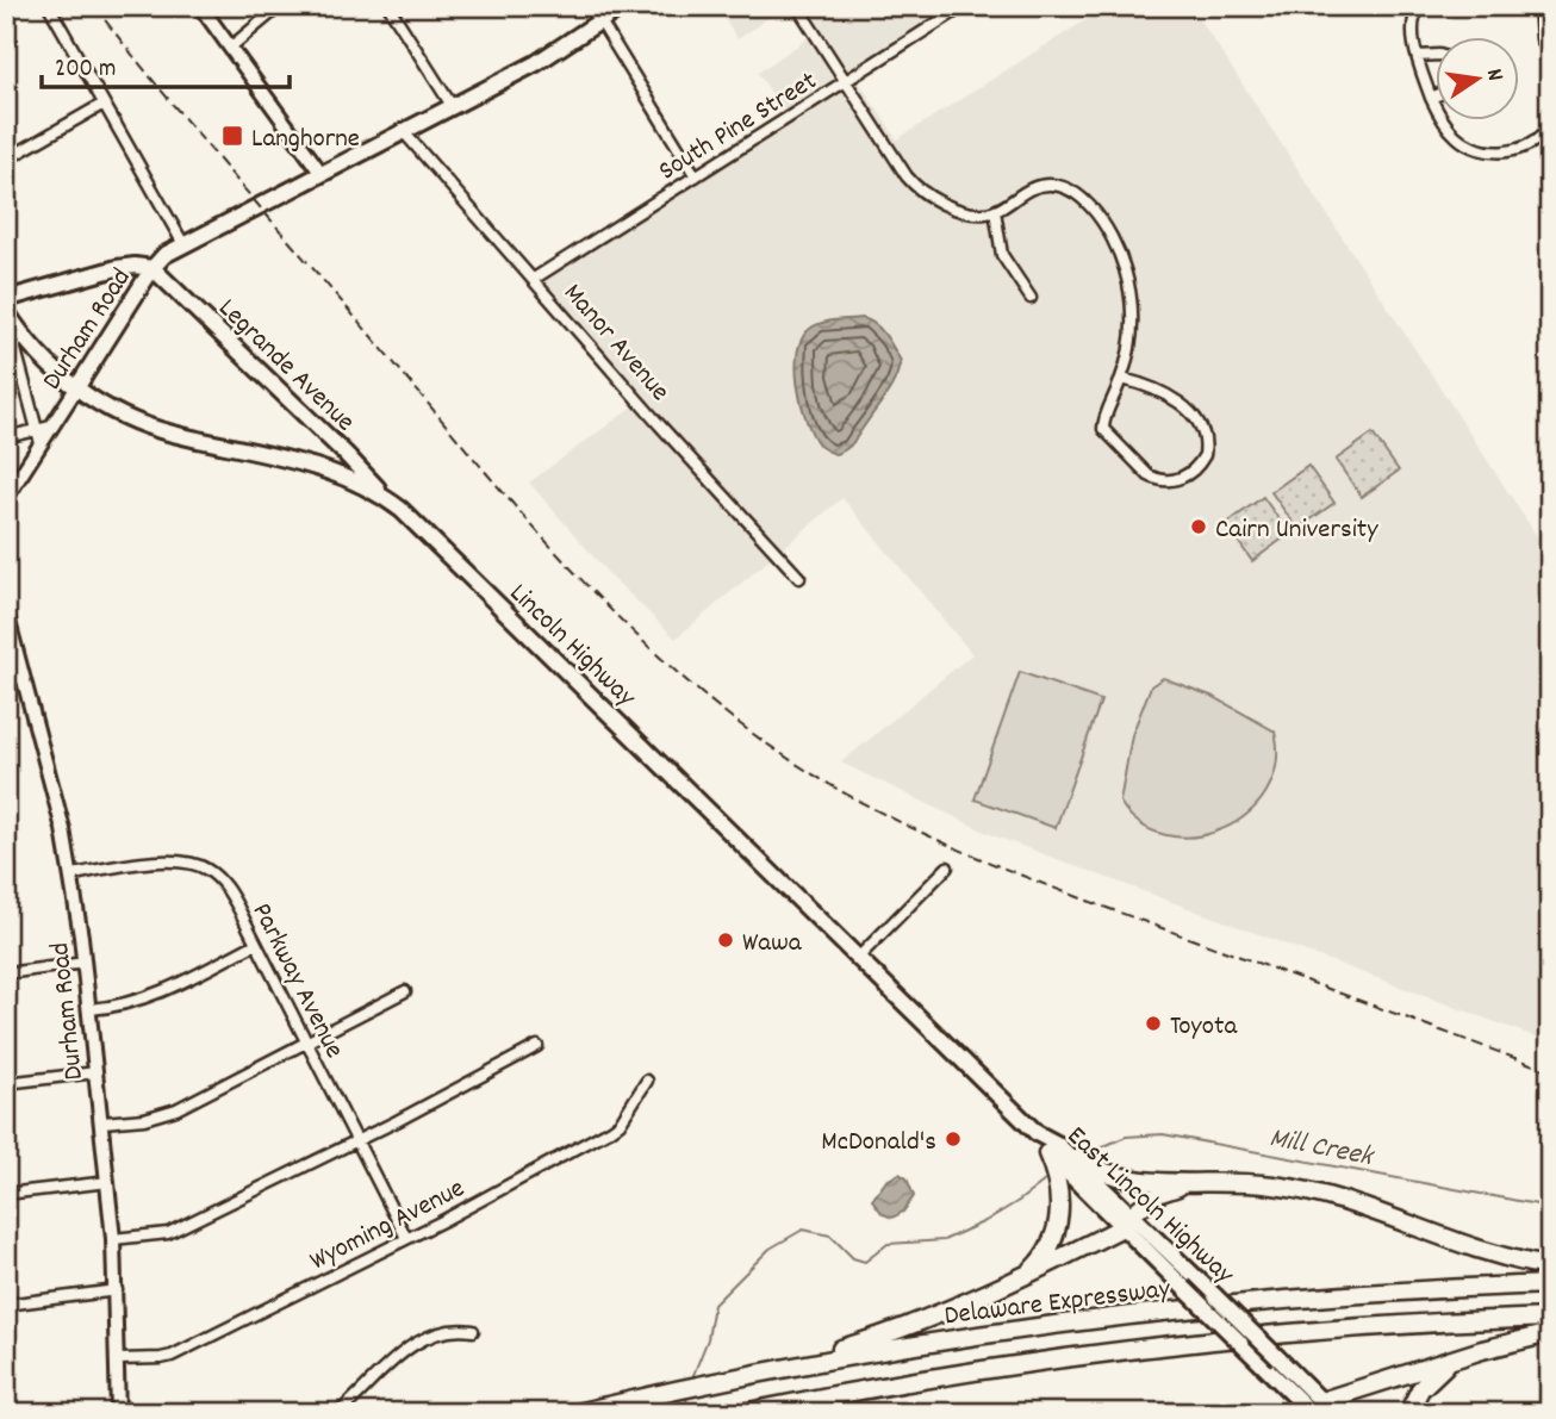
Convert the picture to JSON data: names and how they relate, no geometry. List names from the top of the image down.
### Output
{
  "streets": {
    "highway": ["Delaware Expressway"],
    "main road": [
      "Durham Road",
      "Legrande Avenue",
      "Lincoln Highway",
      "East Lincoln Highway"
    ],
    "street": [
      "South Pine Street",
      "Manor Avenue",
      "Parkway Avenue",
      "Wyoming Avenue"
    ]
  },
  "crossings": [
    ["South Pine Street", "Manor Avenue"],
    ["Durham Road", "Legrande Avenue"],
    ["Durham Road", "Lincoln Highway"],
    ["Durham Road", "Parkway Avenue"],
    ["Durham Road", "Wyoming Avenue"],
    ["Legrande Avenue", "Lincoln Highway"],
    ["Lincoln Highway", "East Lincoln Highway"],
    ["Parkway Avenue", "Wyoming Avenue"]
  ],
  "water": ["Mill Creek"],
  "places": {
    "transit": ["Langhorne"],
    "other": [
      "Cairn University",
      "Wawa",
      "Toyota",
      "McDonald's"
    ]
  },
  "scale_bar": "200 m",
  "north": "right"
}
